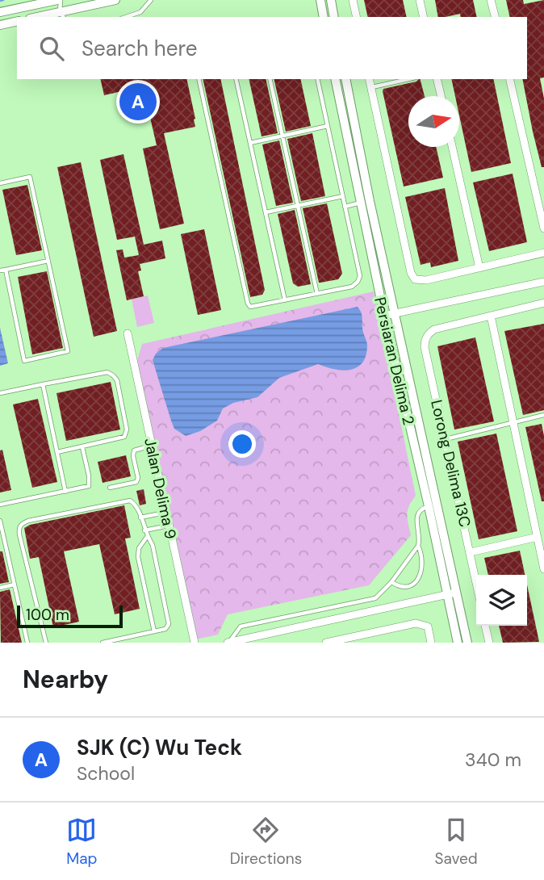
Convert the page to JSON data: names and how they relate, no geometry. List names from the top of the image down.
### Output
{
  "streets": {
    "street": ["Persiaran Delima 2", "Lorong Delima 13C", "Jalan Delima 9"]
  },
  "scale_bar": "100 m",
  "north": "right",
  "page": {
    "search": "Search here",
    "pins": "A",
    "scale": "100 m",
    "heading": "Nearby",
    "list": [
      {
        "mark": "A",
        "name": "SJK (C) Wu Teck",
        "note": "School",
        "value": "340 m"
      }
    ],
    "nav": ["Map", "Directions", "Saved"]
  }
}
